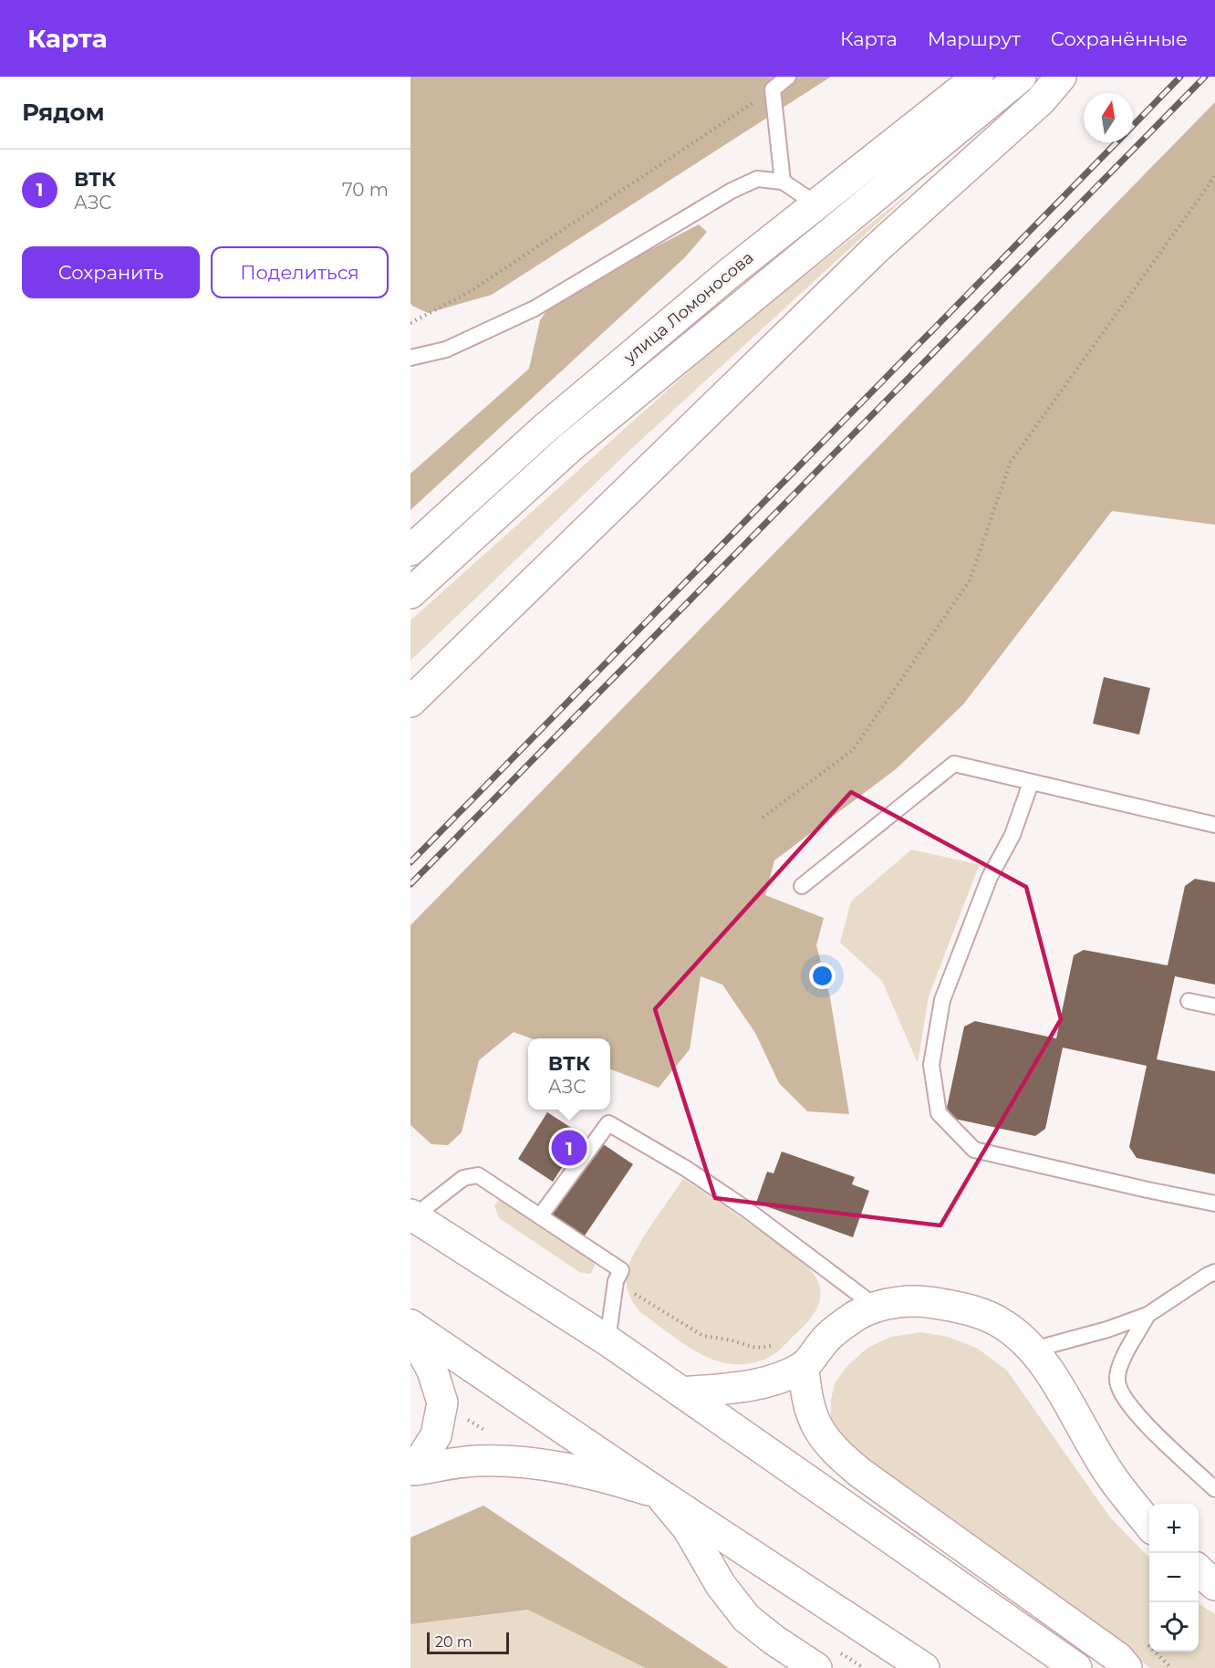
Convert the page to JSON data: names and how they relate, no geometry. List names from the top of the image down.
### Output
{
  "streets": {
    "main road": ["улица Ломоносова"]
  },
  "scale_bar": "20 m",
  "north": "top",
  "page": {
    "header": "Карта",
    "nav": ["Карта", "Маршрут", "Сохранённые"],
    "heading": "Рядом",
    "list": [
      {
        "mark": "1",
        "name": "ВТК",
        "note": "АЗС",
        "value": "70 m"
      }
    ],
    "buttons": ["Сохранить", "Поделиться"],
    "popup": ["ВТК", "АЗС"],
    "pins": "1",
    "map_buttons": ["+", "−"],
    "scale": "20 m"
  }
}
